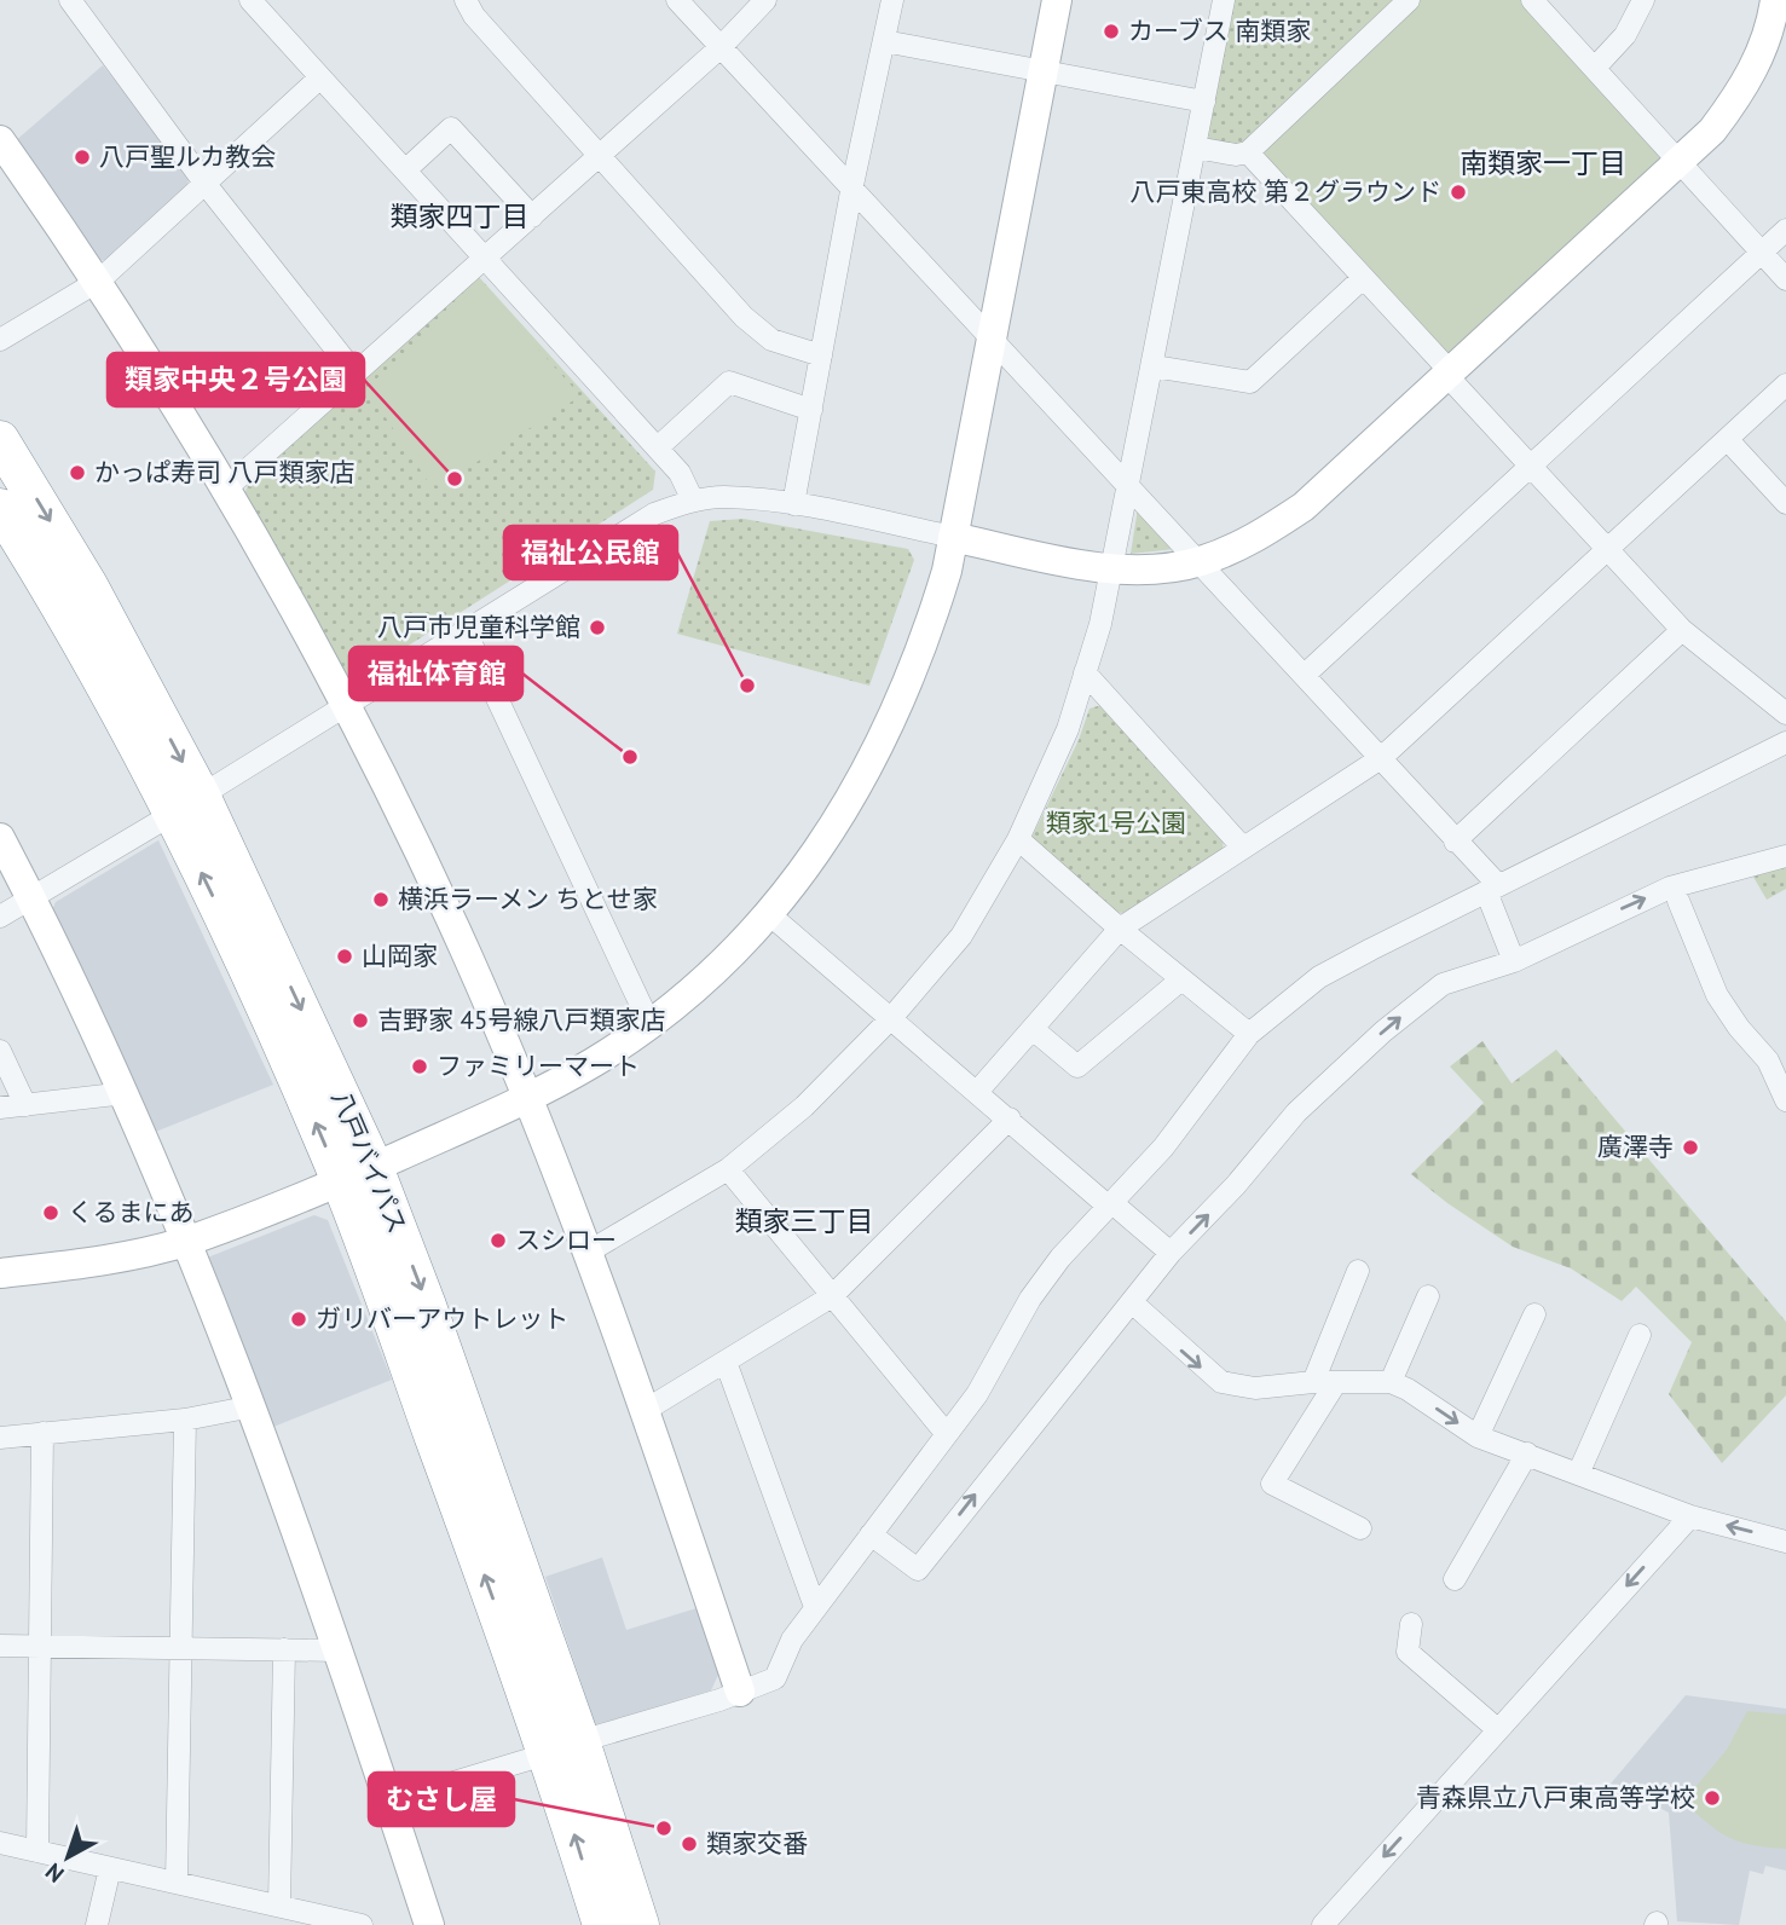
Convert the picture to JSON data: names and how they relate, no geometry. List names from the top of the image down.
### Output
{
  "streets": {
    "highway": ["八戸バイパス"]
  },
  "districts": ["南類家一丁目", "類家四丁目", "類家三丁目"],
  "parks": ["類家1号公園"],
  "places": [
    "カーブス 南類家",
    "八戸聖ルカ教会",
    "八戸東高校 第２グラウンド",
    "かっぱ寿司 八戸類家店",
    "類家中央２号公園",
    "八戸市児童科学館",
    "福祉公民館",
    "福祉体育館",
    "横浜ラーメン ちとせ家",
    "山岡家",
    "吉野家 45号線八戸類家店",
    "ファミリーマート",
    "廣澤寺",
    "くるまにあ",
    "スシロー",
    "ガリバーアウトレット",
    "青森県立八戸東高等学校",
    "むさし屋",
    "類家交番"
  ],
  "north": "bottom left"
}
